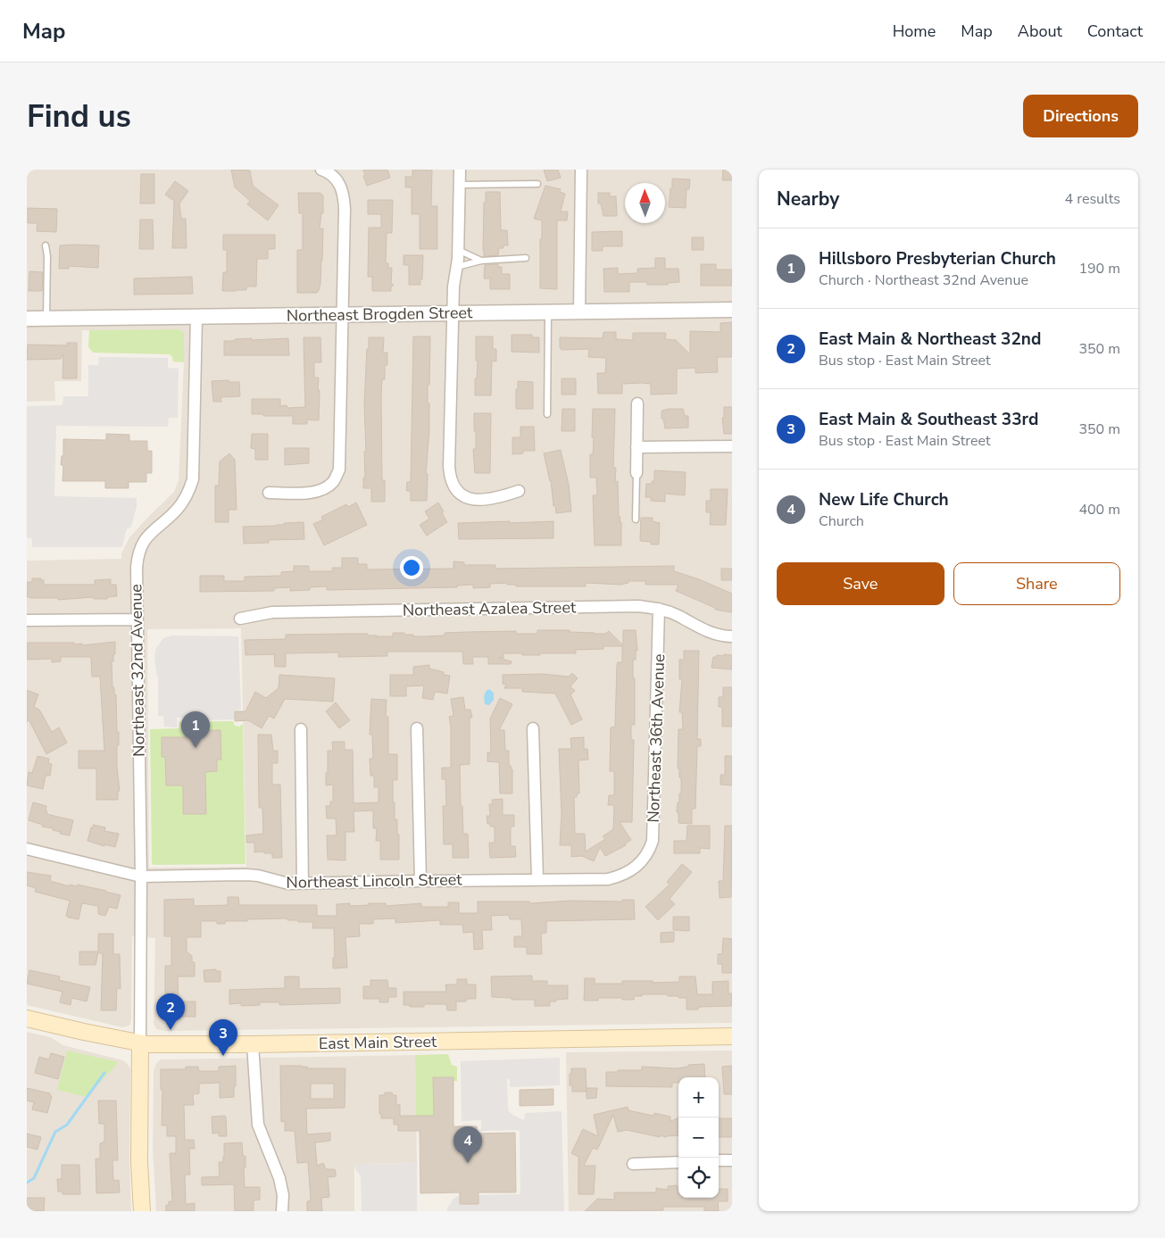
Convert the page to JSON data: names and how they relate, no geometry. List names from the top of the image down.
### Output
{
  "streets": {
    "main road": ["East Main Street"],
    "street": [
      "Northeast Brogden Street",
      "Northeast Azalea Street",
      "Northeast 32nd Avenue",
      "Northeast 36th Avenue",
      "Northeast Lincoln Street"
    ]
  },
  "crossings": [
    ["Northeast Brogden Street", "Northeast 32nd Avenue"],
    ["Northeast Azalea Street", "Northeast 36th Avenue"],
    ["Northeast 32nd Avenue", "Northeast Lincoln Street"],
    ["Northeast 32nd Avenue", "East Main Street"],
    ["Northeast 36th Avenue", "Northeast Lincoln Street"]
  ],
  "north": "top",
  "page": {
    "header": "Map",
    "nav": [
      "Home",
      "Map",
      "About",
      "Contact"
    ],
    "buttons": [
      "Directions",
      ["Save", "Share"]
    ],
    "title": "Find us",
    "heading": ["Nearby", "4 results"],
    "list": [
      {
        "mark": "1",
        "name": "Hillsboro Presbyterian Church",
        "note": "Church · Northeast 32nd Avenue",
        "value": "190 m"
      },
      {
        "mark": "2",
        "name": "East Main & Northeast 32nd",
        "note": "Bus stop · East Main Street",
        "value": "350 m"
      },
      {
        "mark": "3",
        "name": "East Main & Southeast 33rd",
        "note": "Bus stop · East Main Street",
        "value": "350 m"
      },
      {
        "mark": "4",
        "name": "New Life Church",
        "note": "Church",
        "value": "400 m"
      }
    ],
    "pins": [
      "1",
      "2",
      "3",
      "4"
    ],
    "map_buttons": ["+", "−"]
  }
}
